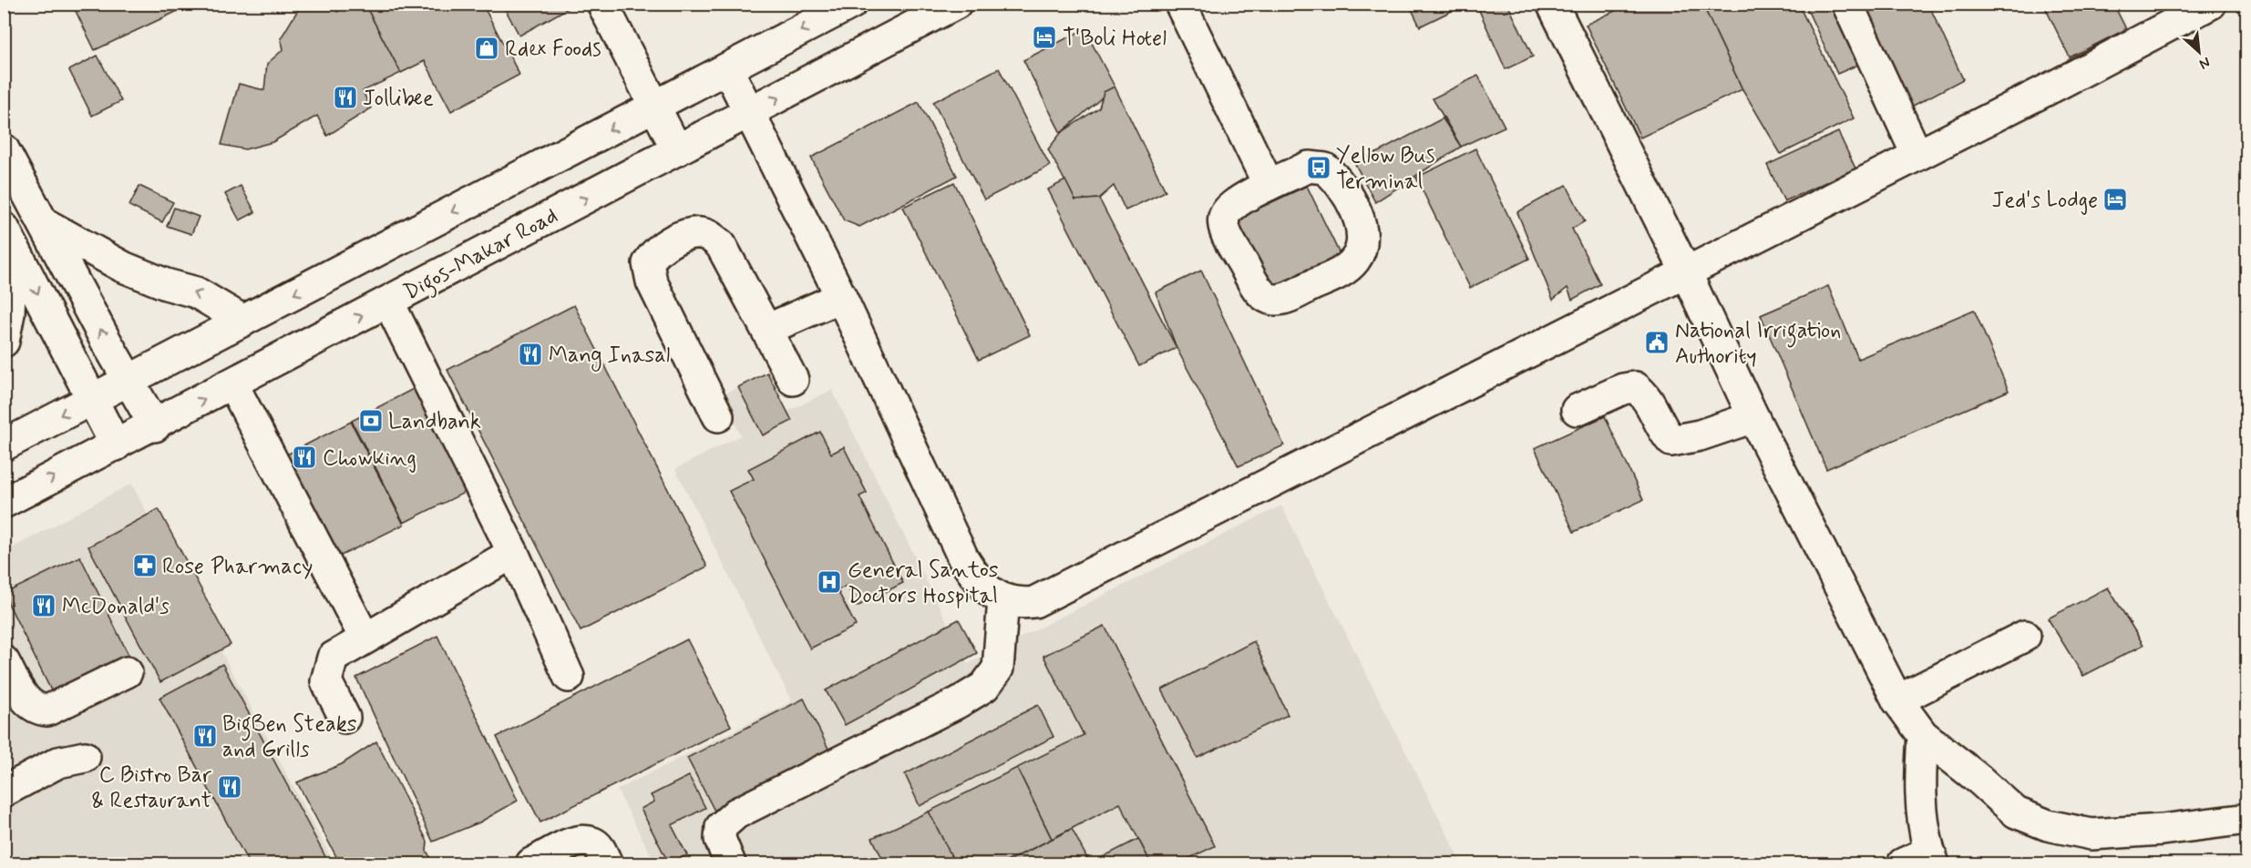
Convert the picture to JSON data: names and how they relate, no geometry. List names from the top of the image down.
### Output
{
  "streets": {
    "main road": ["Digos-Makar Road"]
  },
  "places": {
    "hotel": ["T'Boli Hotel", "Jed's Lodge"],
    "shop": ["Rdex Foods"],
    "restaurant": [
      "Jollibee",
      "Mang Inasal",
      "Chowking",
      "McDonald's",
      "BigBen Steaks and Grills",
      "C Bistro Bar & Restaurant"
    ],
    "bus stop": ["Yellow Bus Terminal"],
    "public building": ["National Irrigation Authority"],
    "bank": ["Landbank"],
    "pharmacy": ["Rose Pharmacy"],
    "hospital": ["General Santos Doctors Hospital"]
  },
  "north": "bottom right"
}
